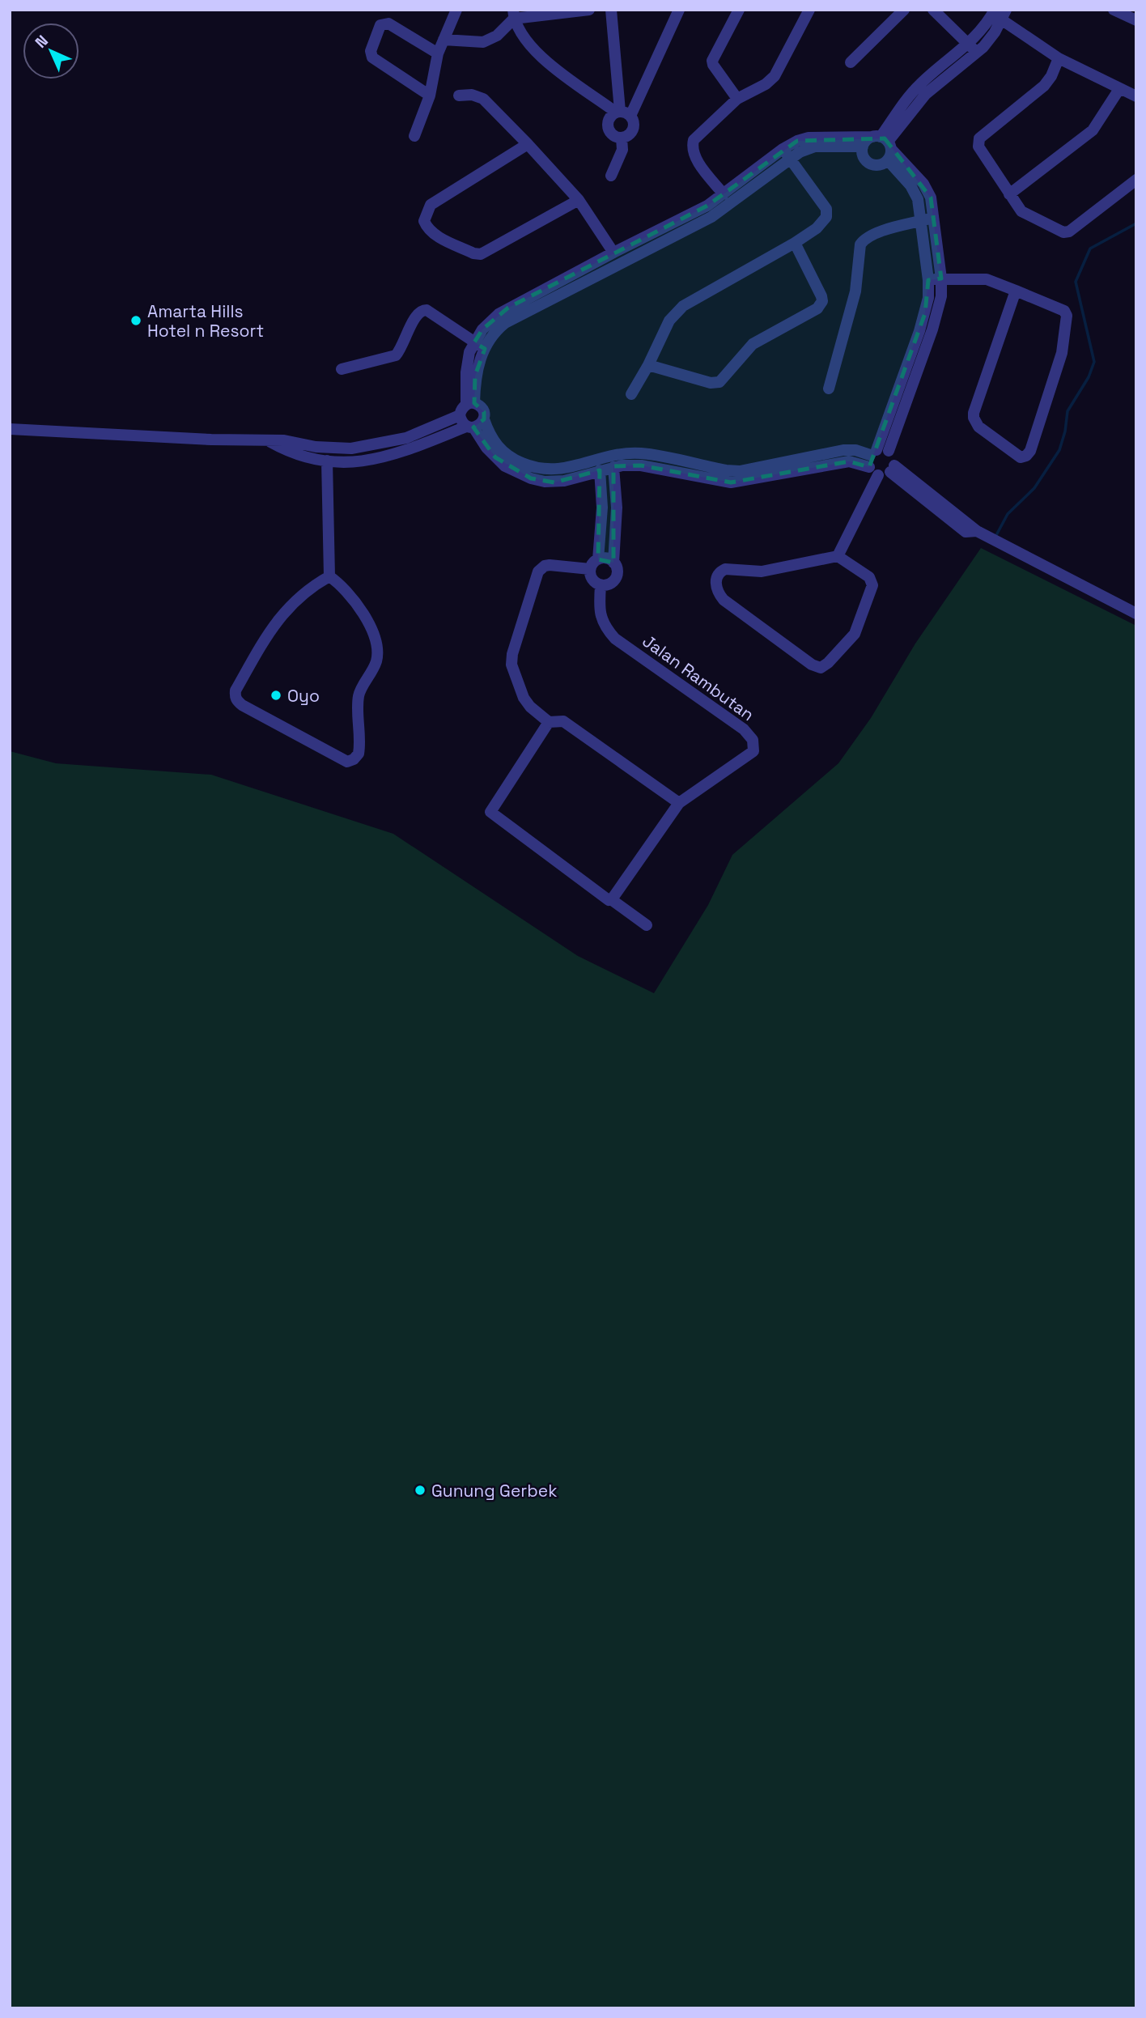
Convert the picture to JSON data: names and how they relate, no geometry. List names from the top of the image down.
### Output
{
  "streets": {
    "street": ["Jalan Rambutan"]
  },
  "places": ["Amarta Hills Hotel n Resort", "Oyo", "Gunung Gerbek"],
  "north": "top left"
}
